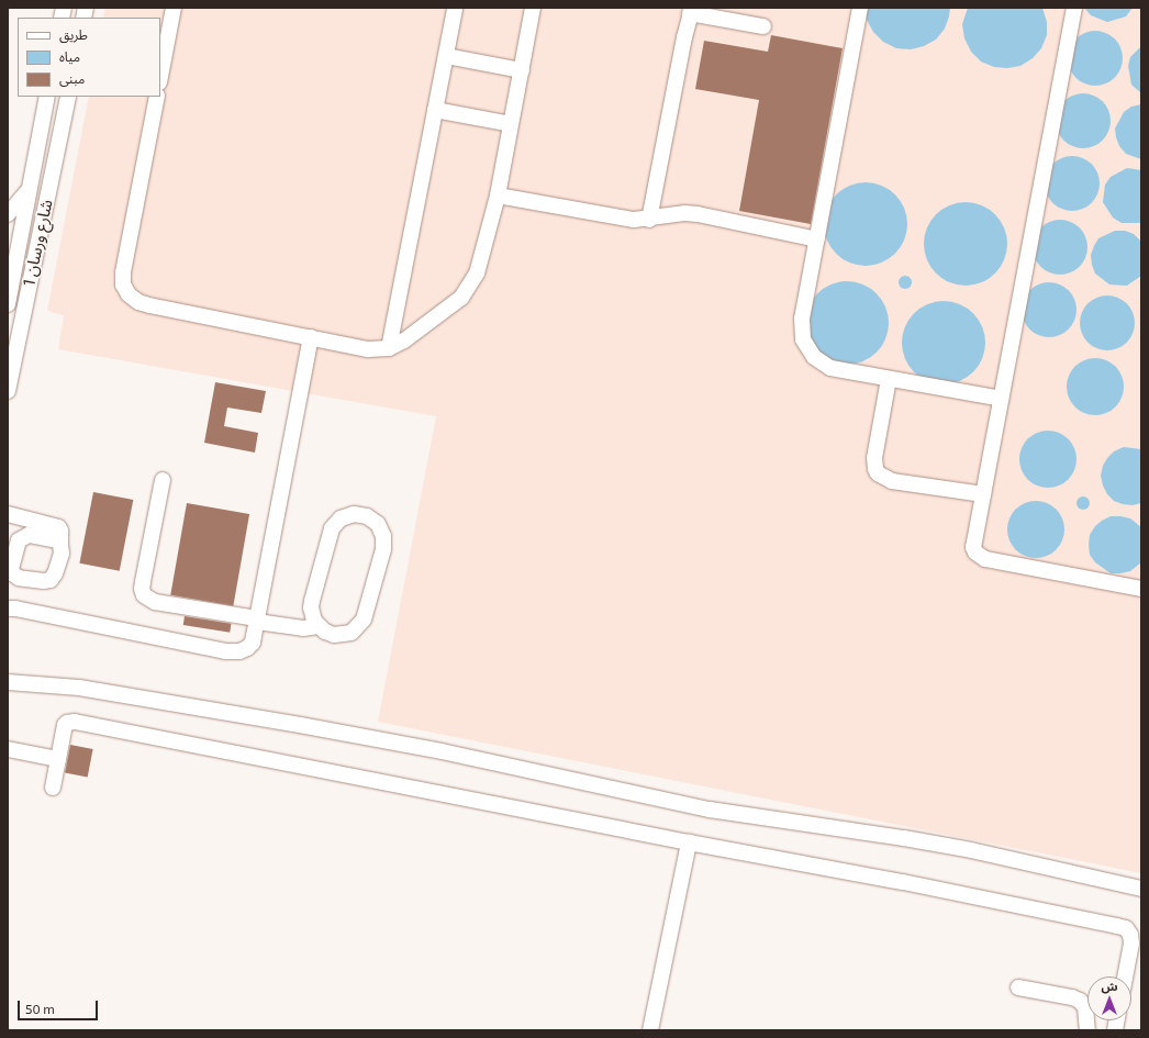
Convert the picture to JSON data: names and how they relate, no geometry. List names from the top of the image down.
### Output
{
  "streets": {
    "street": ["شارع ورسان 1"]
  },
  "legend": ["طريق", "مياه", "مبنى"],
  "scale_bar": "50 m",
  "north": "top"
}
